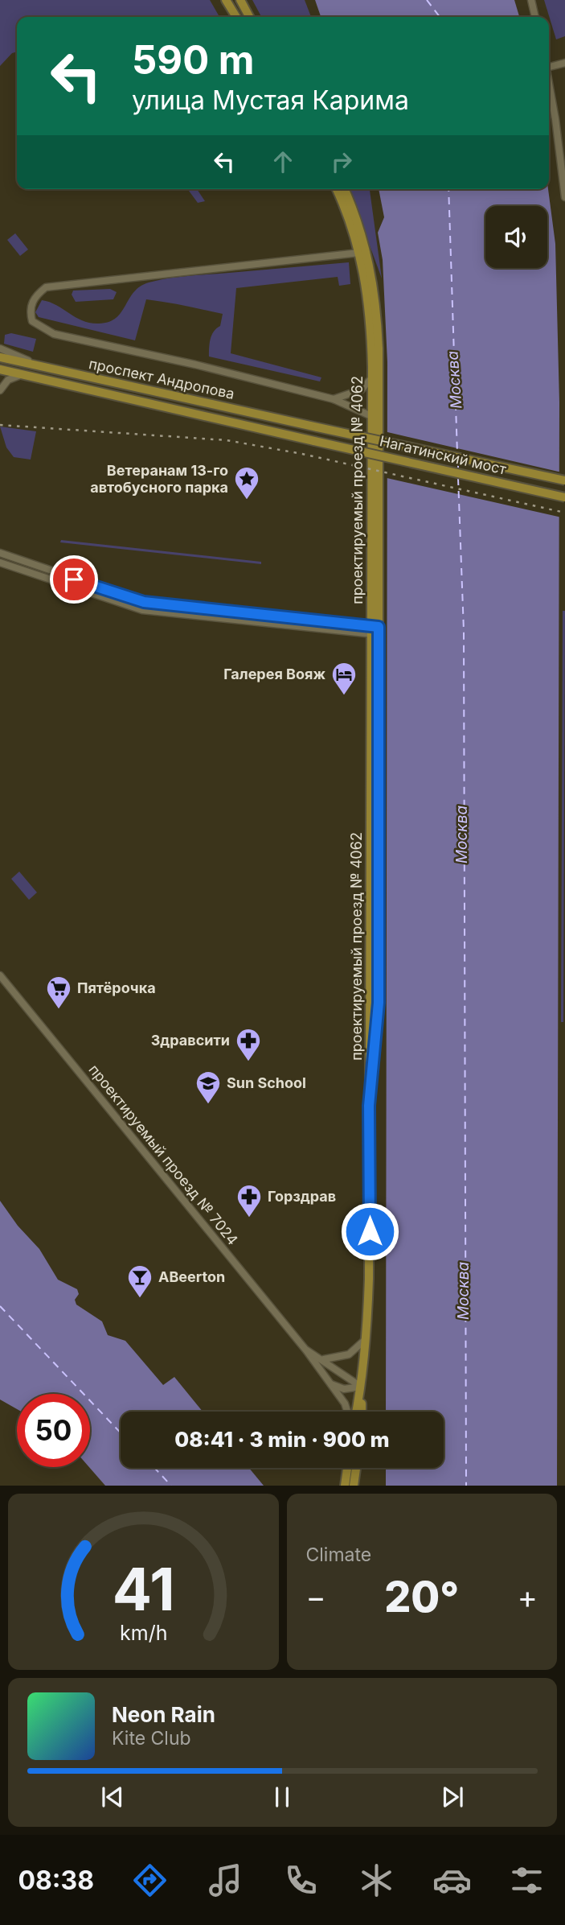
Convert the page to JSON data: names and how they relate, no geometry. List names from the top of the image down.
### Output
{
  "streets": {
    "main road": ["проспект Андропова", "Нагатинский мост", "проектируемый проезд № 4062"],
    "street": ["проектируемый проезд № 7024"]
  },
  "crossings": [
    ["проспект Андропова", "Нагатинский мост"],
    ["проектируемый проезд № 4062", "проектируемый проезд № 7024"]
  ],
  "water": ["Москва"],
  "places": {
    "place": ["Ветеранам 13-го автобусного парка"],
    "hotel": ["Галерея Вояж"],
    "supermarket": ["Пятёрочка"],
    "pharmacy": ["Здравсити", "Горздрав"],
    "school or university": ["Sun School"],
    "bar": ["ABeerton"]
  },
  "page": {
    "turn": ["590 m", "улица Мустая Карима"],
    "limit": "50",
    "trip": "08:41 · 3 min · 900 m",
    "tile": "Climate",
    "heat": ["−", "20°", "+"],
    "song": ["Neon Rain", "Kite Club"],
    "tabs": "08:38",
    "gauge": ["41", "km/h"]
  }
}
